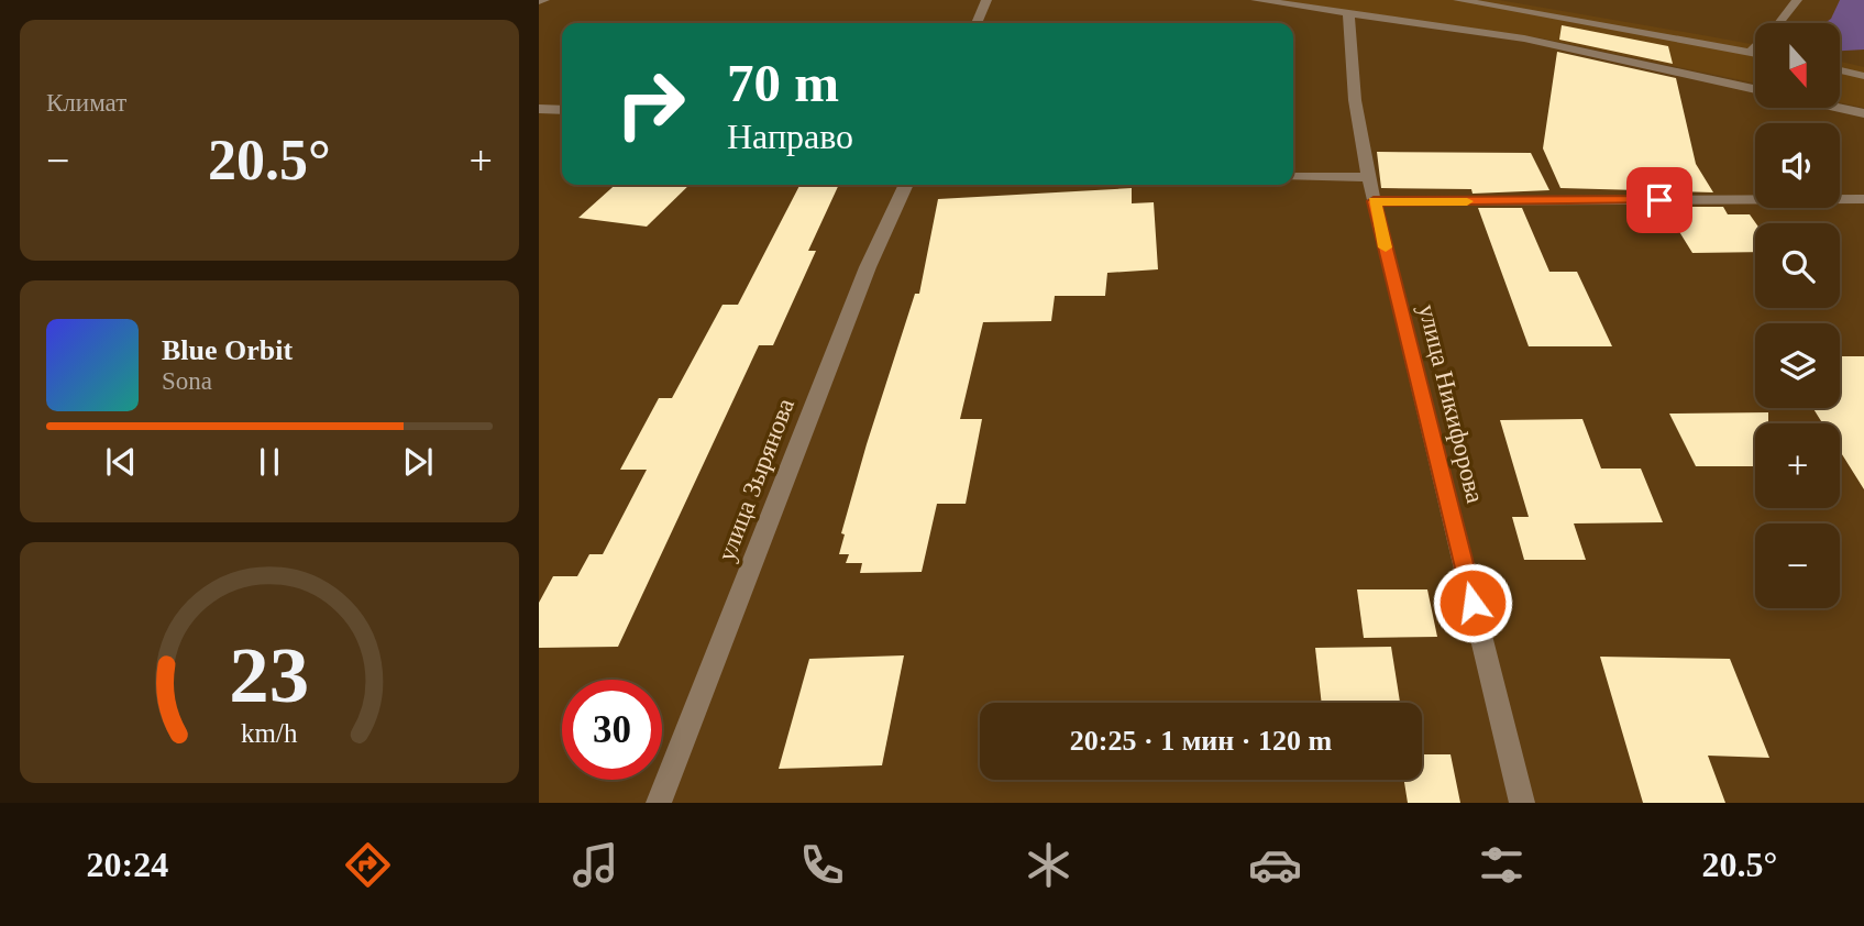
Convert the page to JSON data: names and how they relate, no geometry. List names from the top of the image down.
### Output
{
  "streets": {
    "street": ["улица Никифорова", "улица Зырянова"]
  },
  "north": "bottom",
  "page": {
    "tile": "Климат",
    "map_buttons": ["+", "−"],
    "turn": ["70 m", "Направо"],
    "heat": ["−", "20.5°", "+"],
    "song": ["Blue Orbit", "Sona"],
    "limit": "30",
    "trip": "20:25 · 1 мин · 120 m",
    "tabs": ["20:24", "20.5°"],
    "gauge": ["23", "km/h"]
  }
}
